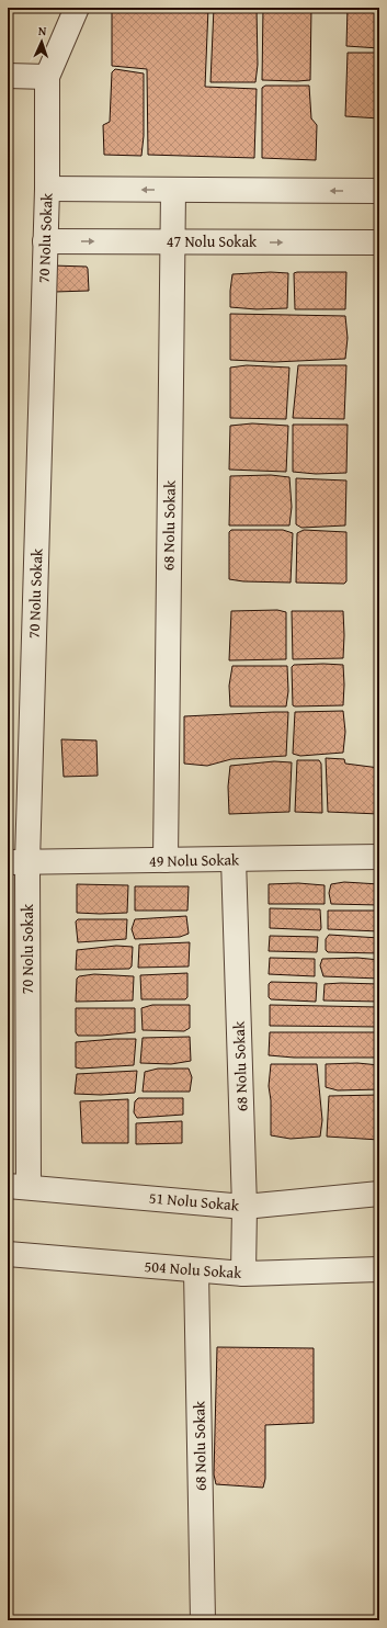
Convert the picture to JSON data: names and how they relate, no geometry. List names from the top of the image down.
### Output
{
  "streets": {
    "street": [
      "70 Nolu Sokak",
      "47 Nolu Sokak",
      "68 Nolu Sokak",
      "49 Nolu Sokak",
      "51 Nolu Sokak",
      "504 Nolu Sokak"
    ]
  },
  "crossings": [
    ["70 Nolu Sokak", "47 Nolu Sokak"],
    ["70 Nolu Sokak", "49 Nolu Sokak"],
    ["70 Nolu Sokak", "51 Nolu Sokak"],
    ["47 Nolu Sokak", "68 Nolu Sokak"],
    ["68 Nolu Sokak", "49 Nolu Sokak"],
    ["68 Nolu Sokak", "51 Nolu Sokak"],
    ["68 Nolu Sokak", "504 Nolu Sokak"]
  ],
  "north": "top"
}
